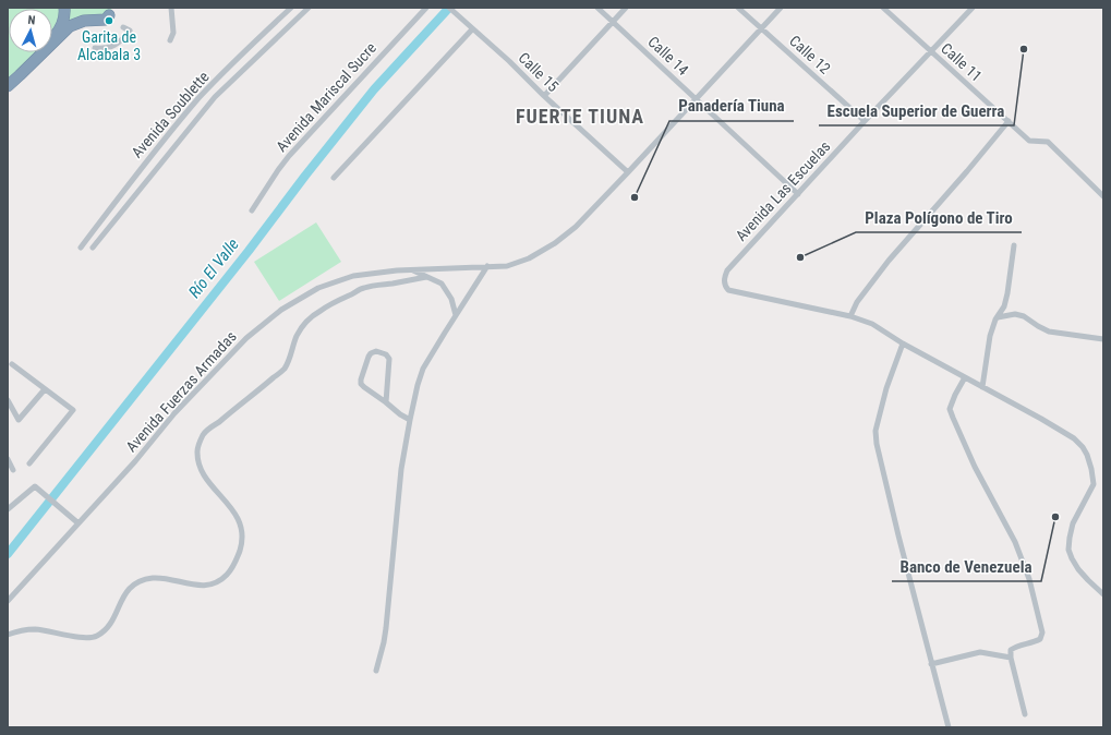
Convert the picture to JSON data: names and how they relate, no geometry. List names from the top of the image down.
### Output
{
  "streets": {
    "street": [
      "Calle 12",
      "Calle 14",
      "Calle 11",
      "Calle 15",
      "Avenida Mariscal Sucre",
      "Avenida Soublette",
      "Avenida Las Escuelas",
      "Avenida Fuerzas Armadas"
    ]
  },
  "crossings": [
    ["Calle 12", "Avenida Las Escuelas"],
    ["Calle 12", "Avenida Fuerzas Armadas"],
    ["Calle 14", "Avenida Las Escuelas"],
    ["Calle 14", "Avenida Fuerzas Armadas"],
    ["Calle 11", "Avenida Las Escuelas"],
    ["Calle 15", "Avenida Fuerzas Armadas"]
  ],
  "districts": ["FUERTE TIUNA"],
  "water": ["Río El Valle"],
  "places": [
    "Garita de Alcabala 3",
    "Escuela Superior de Guerra",
    "Panadería Tiuna",
    "Plaza Polígono de Tiro",
    "Banco de Venezuela"
  ],
  "north": "top"
}
